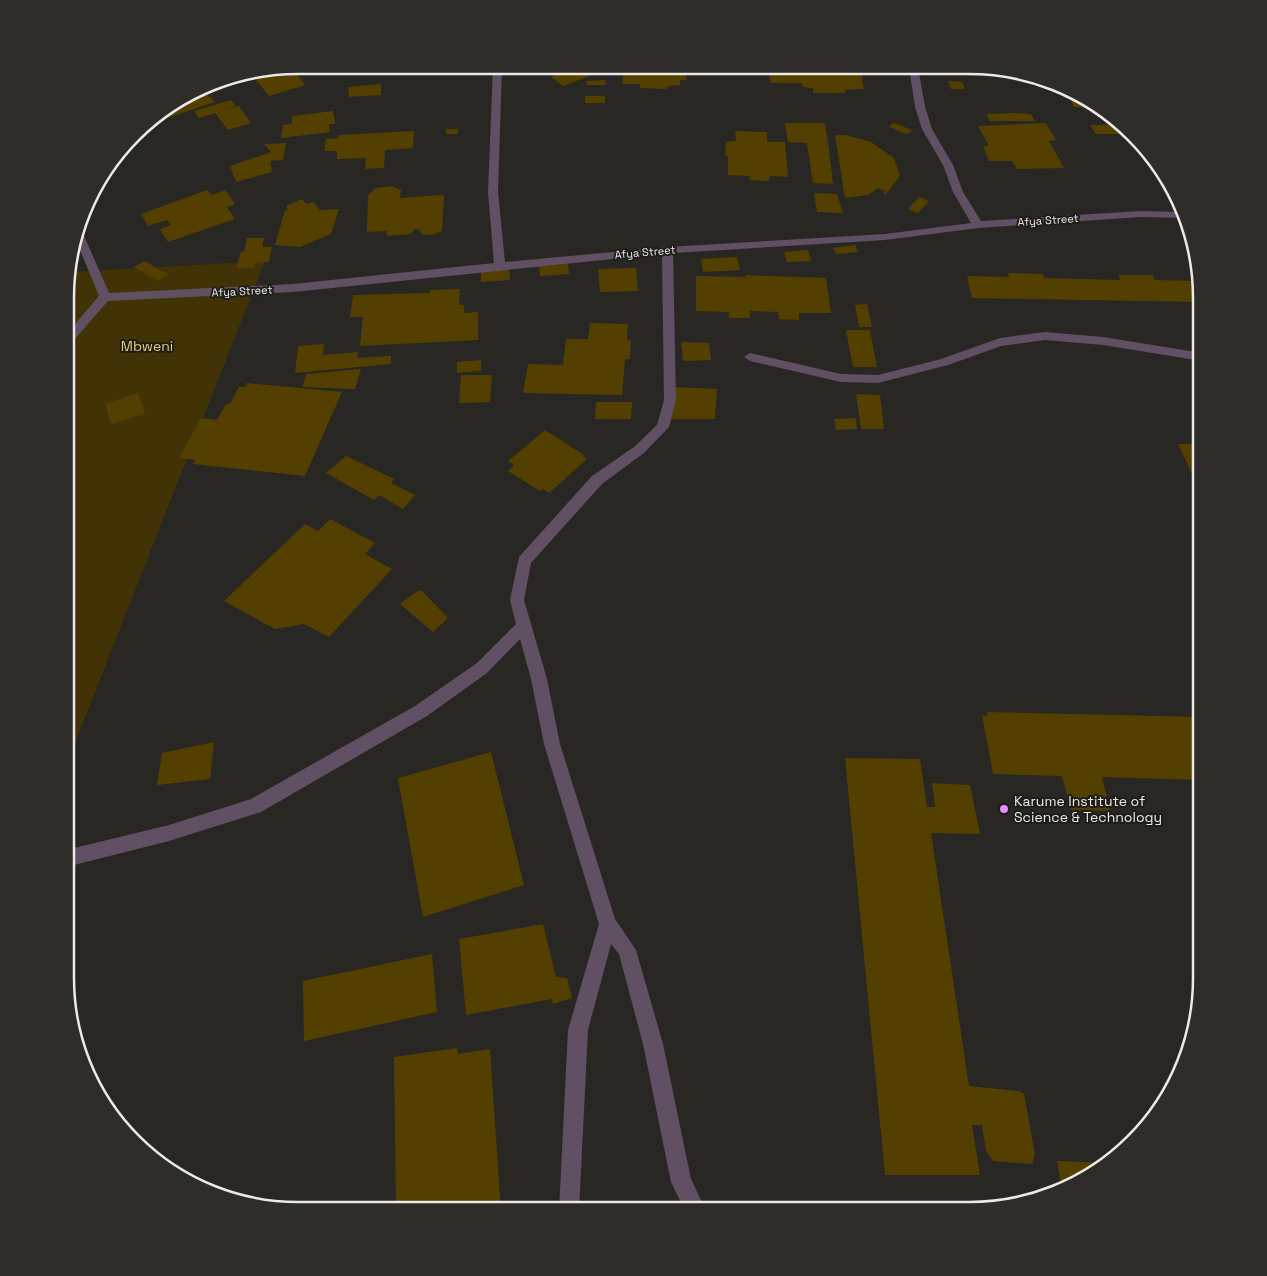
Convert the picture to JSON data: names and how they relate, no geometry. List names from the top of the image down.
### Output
{
  "streets": {
    "street": ["Afya Street"]
  },
  "parks": ["Mbweni"],
  "places": ["Karume Institute of Science & Technology"]
}
